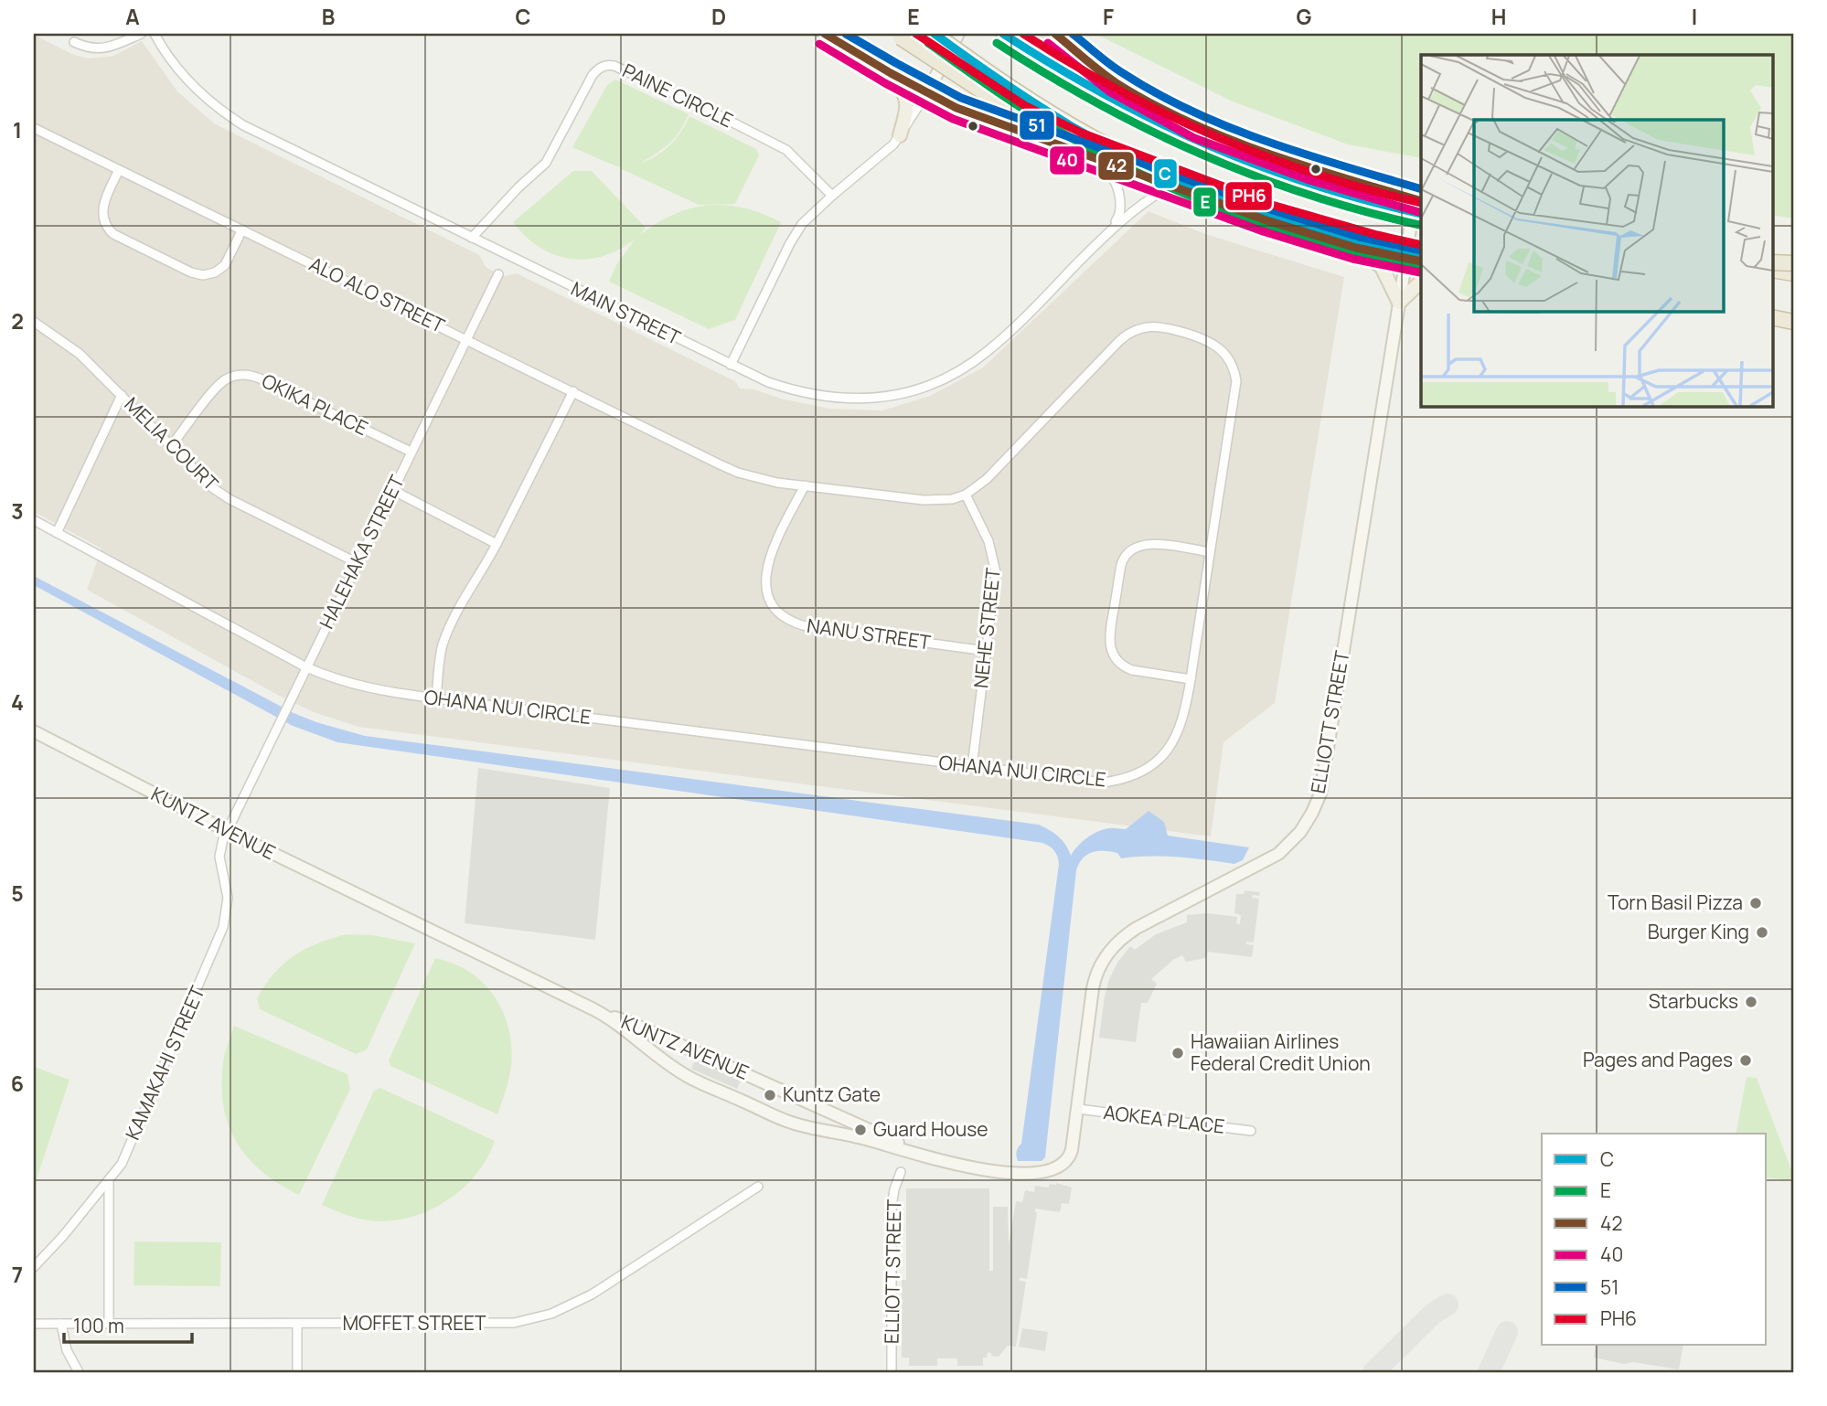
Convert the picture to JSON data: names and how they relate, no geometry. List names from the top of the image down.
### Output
{
  "streets": {
    "street": [
      "PAINE CIRCLE",
      "ALO ALO STREET",
      "MAIN STREET",
      "OKIKA PLACE",
      "MELIA COURT",
      "HALEHAKA STREET",
      "NEHE STREET",
      "NANU STREET",
      "OHANA NUI CIRCLE",
      "ELLIOTT STREET",
      "KUNTZ AVENUE",
      "KAMAKAHI STREET",
      "AOKEA PLACE",
      "MOFFET STREET"
    ]
  },
  "crossings": [
    ["PAINE CIRCLE", "MAIN STREET"],
    ["ALO ALO STREET", "HALEHAKA STREET"],
    ["ALO ALO STREET", "OHANA NUI CIRCLE"],
    ["OKIKA PLACE", "MELIA COURT"],
    ["OKIKA PLACE", "HALEHAKA STREET"],
    ["MELIA COURT", "HALEHAKA STREET"],
    ["HALEHAKA STREET", "OHANA NUI CIRCLE"],
    ["HALEHAKA STREET", "KUNTZ AVENUE"],
    ["HALEHAKA STREET", "KAMAKAHI STREET"],
    ["NEHE STREET", "NANU STREET"],
    ["NEHE STREET", "OHANA NUI CIRCLE"],
    ["NANU STREET", "OHANA NUI CIRCLE"],
    ["ELLIOTT STREET", "KUNTZ AVENUE"],
    ["ELLIOTT STREET", "AOKEA PLACE"],
    ["KUNTZ AVENUE", "KAMAKAHI STREET"]
  ],
  "places": [
    "Torn Basil Pizza",
    "Burger King",
    "Starbucks",
    "Hawaiian Airlines Federal Credit Union",
    "Pages and Pages",
    "Kuntz Gate",
    "Guard House"
  ],
  "lines": [
    "transit line C",
    "transit line 42",
    "transit line 51",
    "transit line PH6",
    "transit line E",
    "transit line 40"
  ],
  "legend": [
    "C",
    "E",
    "42",
    "40",
    "51",
    "PH6"
  ],
  "scale_bar": "100 m",
  "grid": {
    "columns": [
      "A",
      "B",
      "C",
      "D",
      "E",
      "F",
      "G",
      "H",
      "I"
    ],
    "rows": [
      "1",
      "2",
      "3",
      "4",
      "5",
      "6",
      "7"
    ]
  }
}
